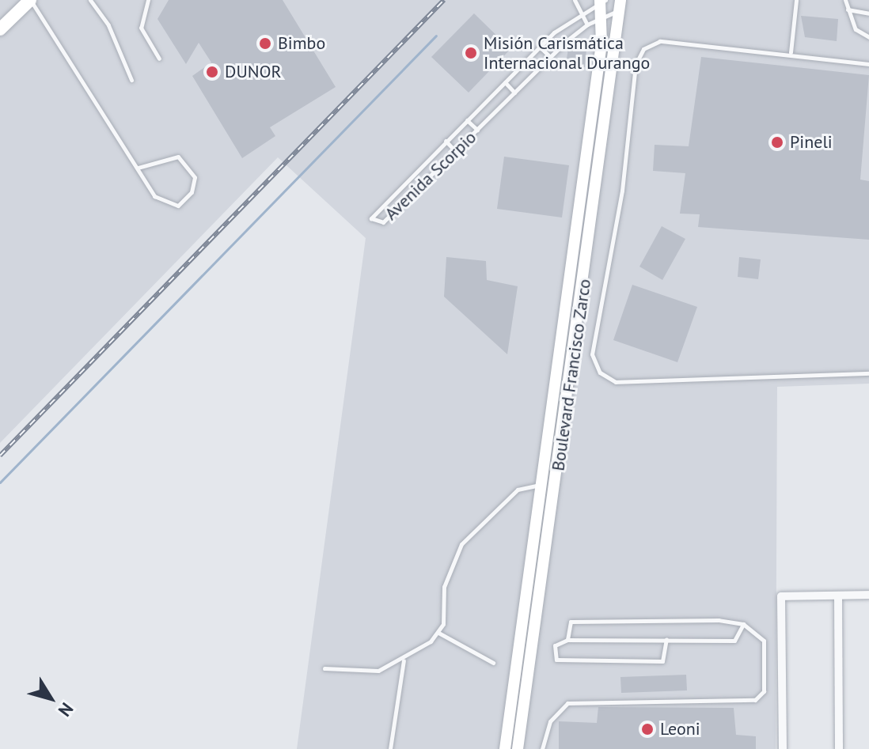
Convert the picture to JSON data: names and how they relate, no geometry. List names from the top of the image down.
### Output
{
  "streets": {
    "main road": ["Boulevard Francisco Zarco"],
    "lane": ["Avenida Scorpio"]
  },
  "crossings": [
    ["Avenida Scorpio", "Boulevard Francisco Zarco"]
  ],
  "places": [
    "Bimbo",
    "Misión Carismática Internacional Durango",
    "DUNOR",
    "Pineli",
    "Leoni"
  ],
  "north": "bottom right"
}
